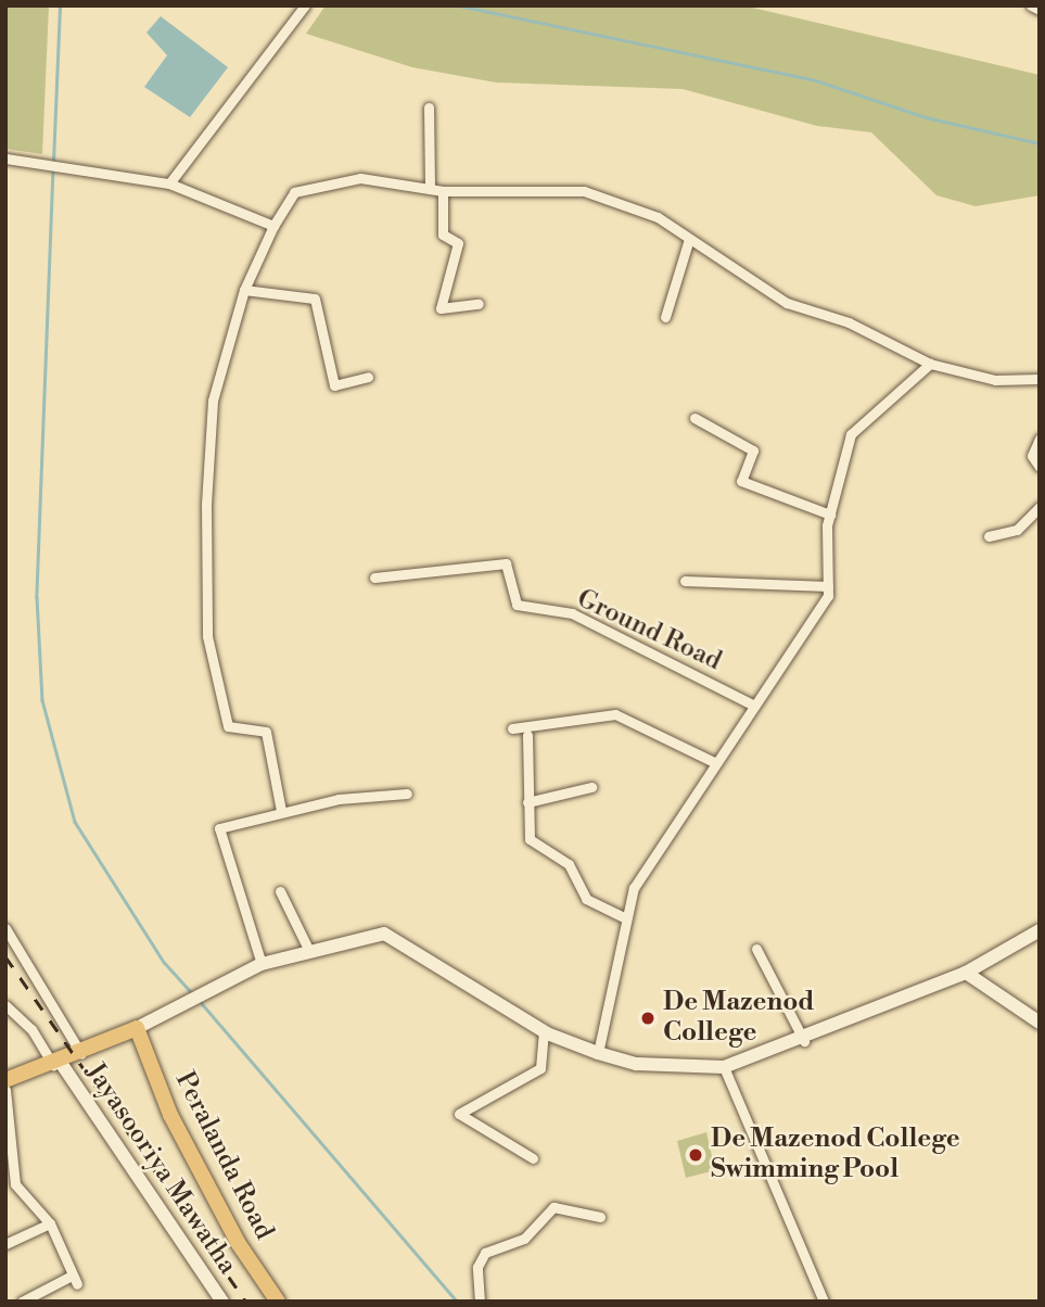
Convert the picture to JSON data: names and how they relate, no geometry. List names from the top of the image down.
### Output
{
  "streets": {
    "main road": ["Peralanda Road"],
    "street": ["Ground Road", "Jayasooriya Mawatha"]
  },
  "places": ["De Mazenod College", "De Mazenod College Swimming Pool"]
}
